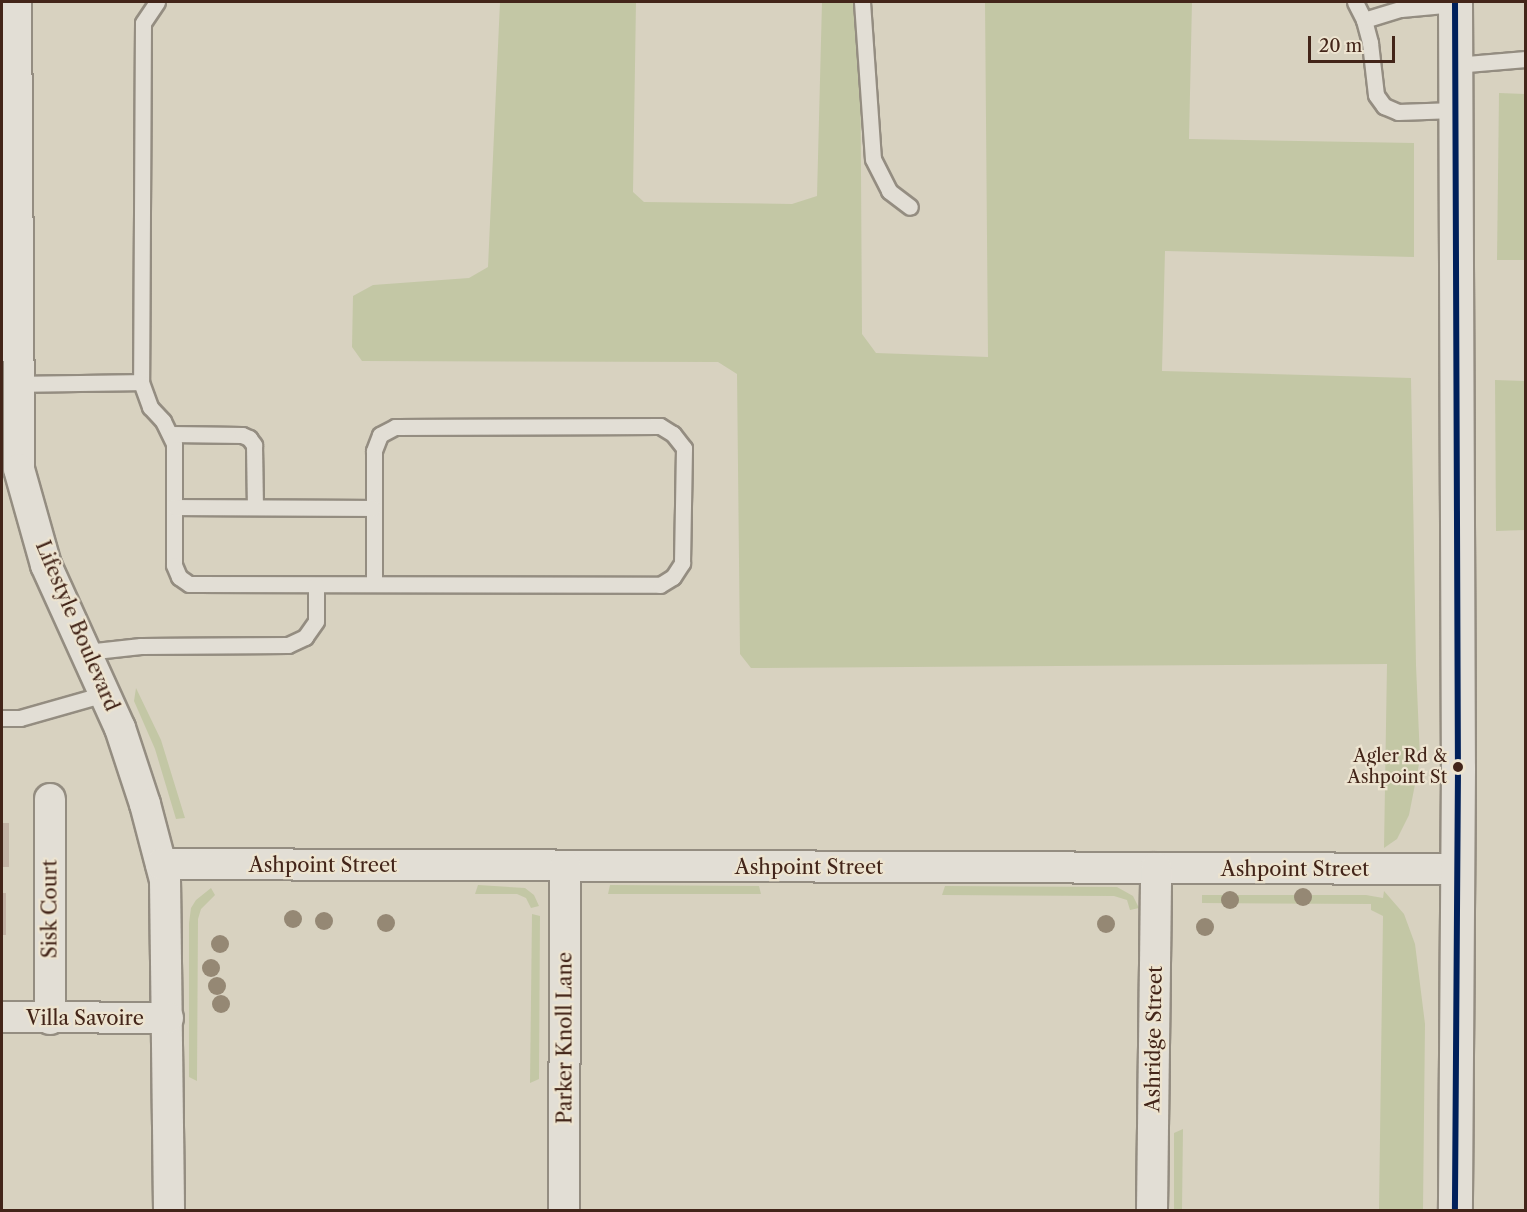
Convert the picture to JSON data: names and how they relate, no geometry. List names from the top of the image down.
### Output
{
  "streets": {
    "street": [
      "Lifestyle Boulevard",
      "Ashpoint Street",
      "Sisk Court",
      "Villa Savoire",
      "Parker Knoll Lane",
      "Ashridge Street"
    ]
  },
  "crossings": [
    ["Lifestyle Boulevard", "Ashpoint Street"],
    ["Lifestyle Boulevard", "Villa Savoire"],
    ["Ashpoint Street", "Parker Knoll Lane"],
    ["Ashpoint Street", "Ashridge Street"],
    ["Sisk Court", "Villa Savoire"]
  ],
  "places": ["Agler Rd & Ashpoint St"],
  "scale_bar": "20 m"
}
